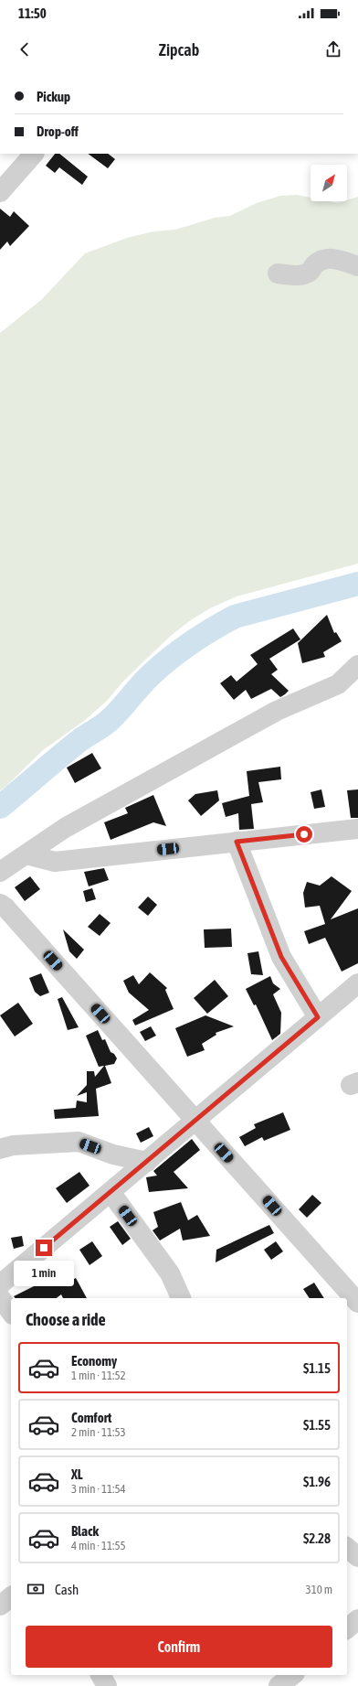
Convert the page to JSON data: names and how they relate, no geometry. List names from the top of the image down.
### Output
{
  "north": "top right",
  "page": {
    "status": "11:50",
    "header": "Zipcab",
    "banner": ["Pickup", "Drop-off"],
    "bubble": "1 min",
    "heading": "Choose a ride",
    "list": [
      {
        "name": "Economy",
        "note": "1 min · 11:52",
        "value": "$1.15"
      },
      {
        "name": "Comfort",
        "note": "2 min · 11:53",
        "value": "$1.55"
      },
      {
        "name": "XL",
        "note": "3 min · 11:54",
        "value": "$1.96"
      },
      {
        "name": "Black",
        "note": "4 min · 11:55",
        "value": "$2.28"
      }
    ],
    "pay": ["Cash", "310 m"],
    "buttons": "Confirm"
  }
}
